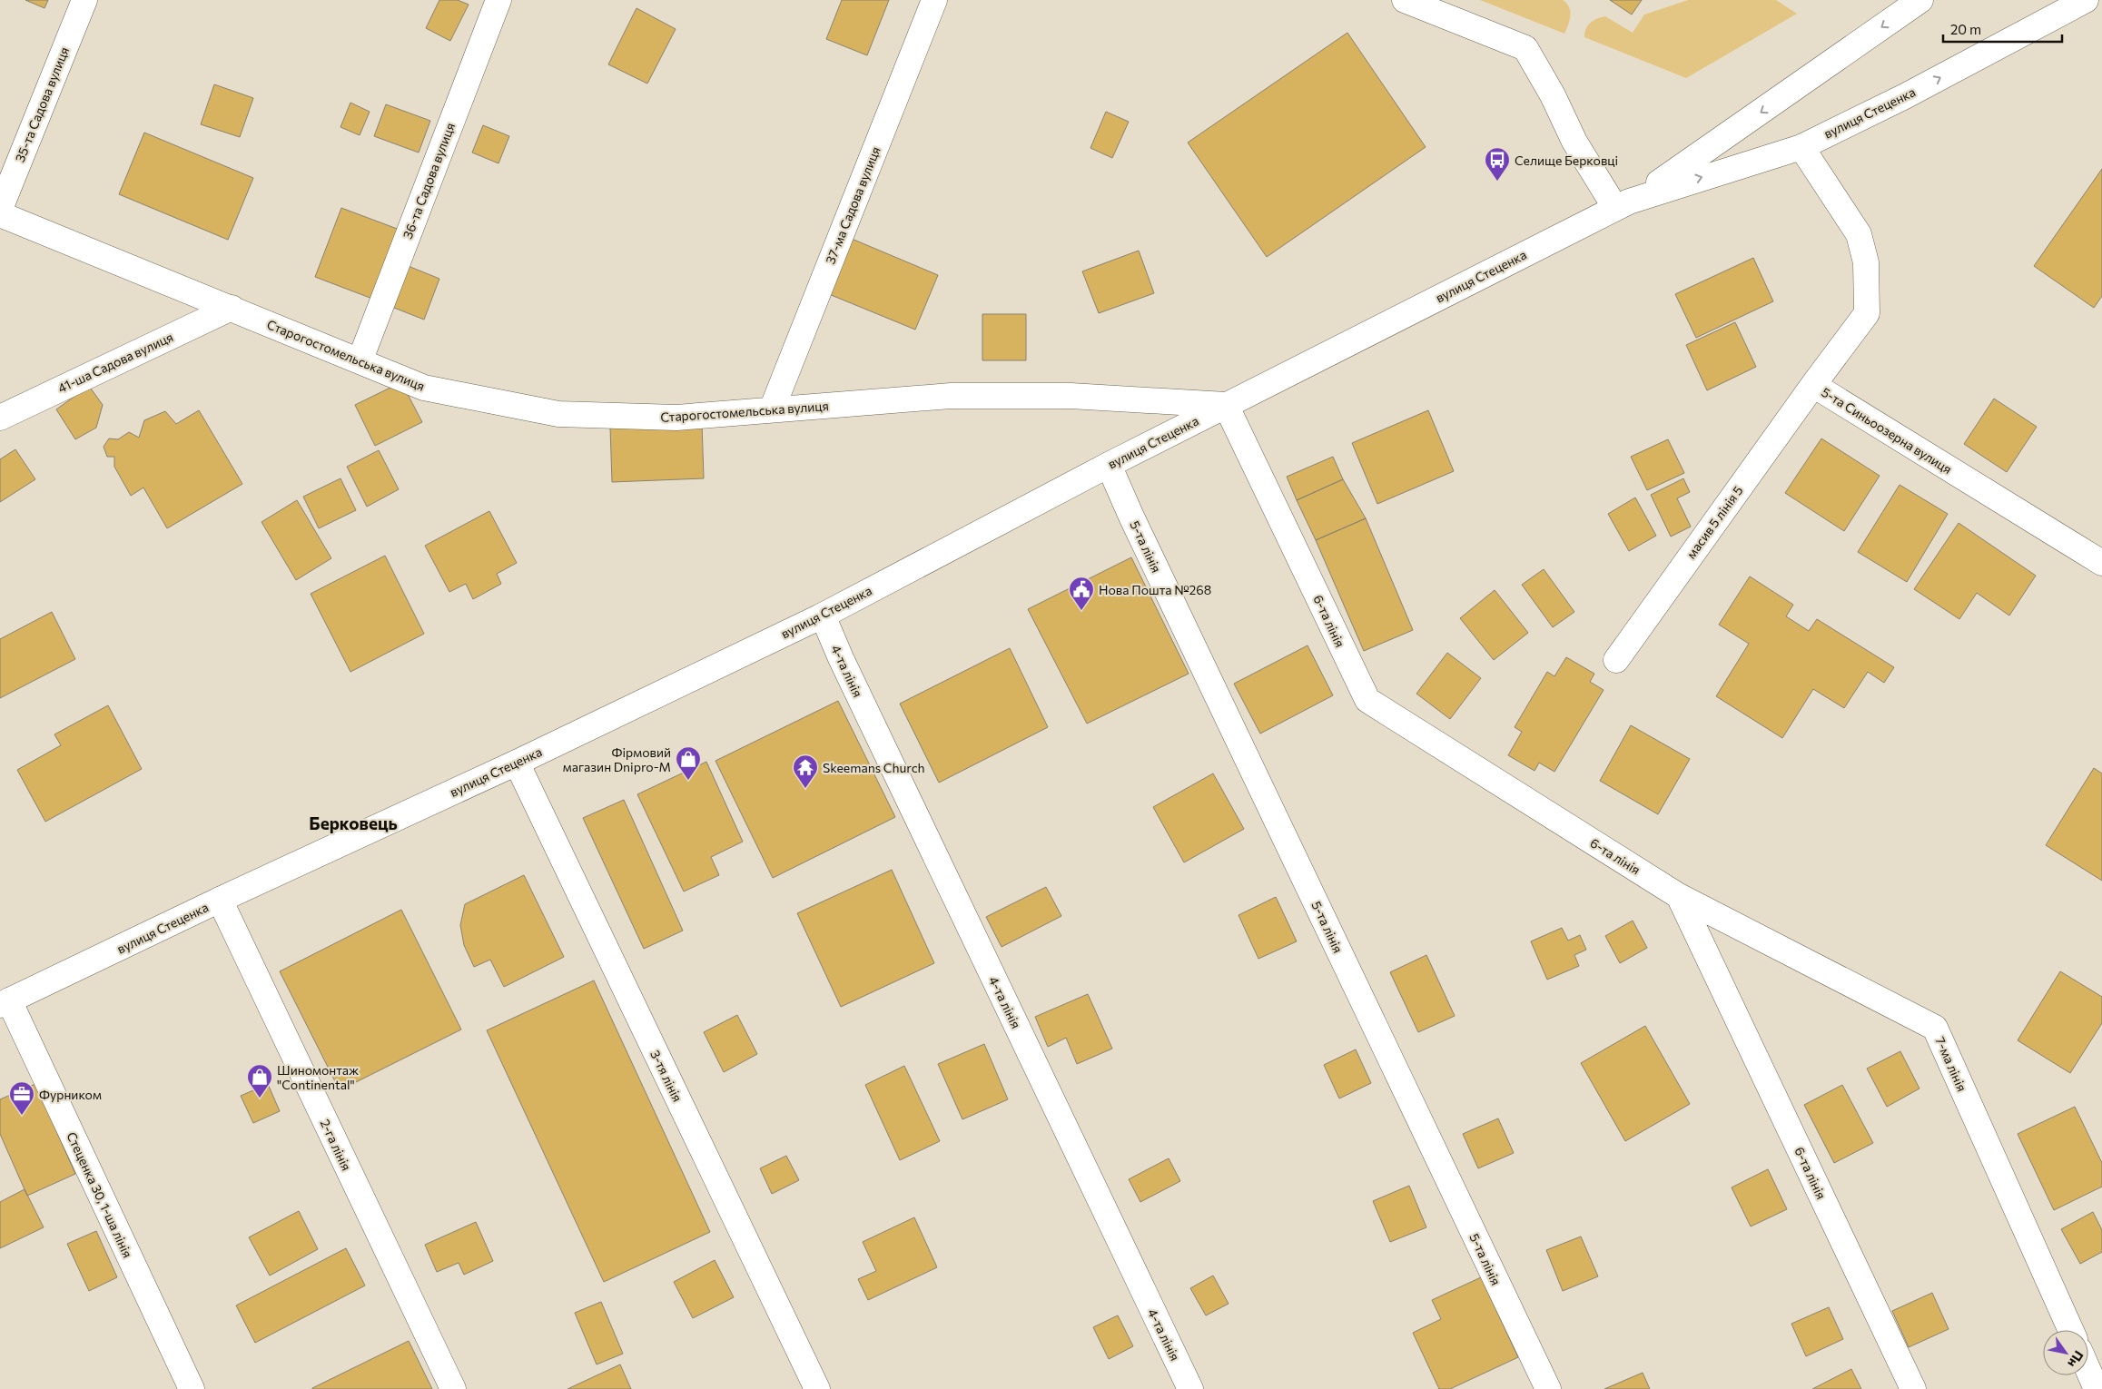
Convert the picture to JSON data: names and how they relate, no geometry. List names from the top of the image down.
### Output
{
  "streets": {
    "street": [
      "35-та Садова вулиця",
      "вулиця Стеценка",
      "36-та Садова вулиця",
      "37-ма Садова вулиця",
      "Старогостомельська вулиця",
      "41-ша Садова вулиця",
      "5-та Синьоозерна вулиця",
      "масив 5 лінія 5",
      "5-та лінія",
      "6-та лінія",
      "4-та лінія",
      "7-ма лінія",
      "3-тя лінія",
      "2-га лінія",
      "Стеценка 30, 1-ша лінія"
    ]
  },
  "crossings": [
    ["вулиця Стеценка", "Старогостомельська вулиця"],
    ["вулиця Стеценка", "5-та Синьоозерна вулиця"],
    ["вулиця Стеценка", "5-та лінія"],
    ["вулиця Стеценка", "6-та лінія"],
    ["вулиця Стеценка", "4-та лінія"],
    ["вулиця Стеценка", "3-тя лінія"],
    ["вулиця Стеценка", "2-га лінія"],
    ["вулиця Стеценка", "Стеценка 30, 1-ша лінія"],
    ["36-та Садова вулиця", "Старогостомельська вулиця"],
    ["37-ма Садова вулиця", "Старогостомельська вулиця"],
    ["Старогостомельська вулиця", "41-ша Садова вулиця"],
    ["Старогостомельська вулиця", "6-та лінія"],
    ["5-та Синьоозерна вулиця", "масив 5 лінія 5"],
    ["6-та лінія", "7-ма лінія"]
  ],
  "districts": ["Берковець"],
  "places": {
    "bus stop": ["Селище Берковці"],
    "public building": ["Нова Пошта №268"],
    "shop": ["Фірмовий магазин Dnipro-M", "Шиномонтаж \"Continental\""],
    "temple": ["Skeemans Church"],
    "office": ["Фурником"]
  },
  "scale_bar": "20 m",
  "north": "bottom right"
}
